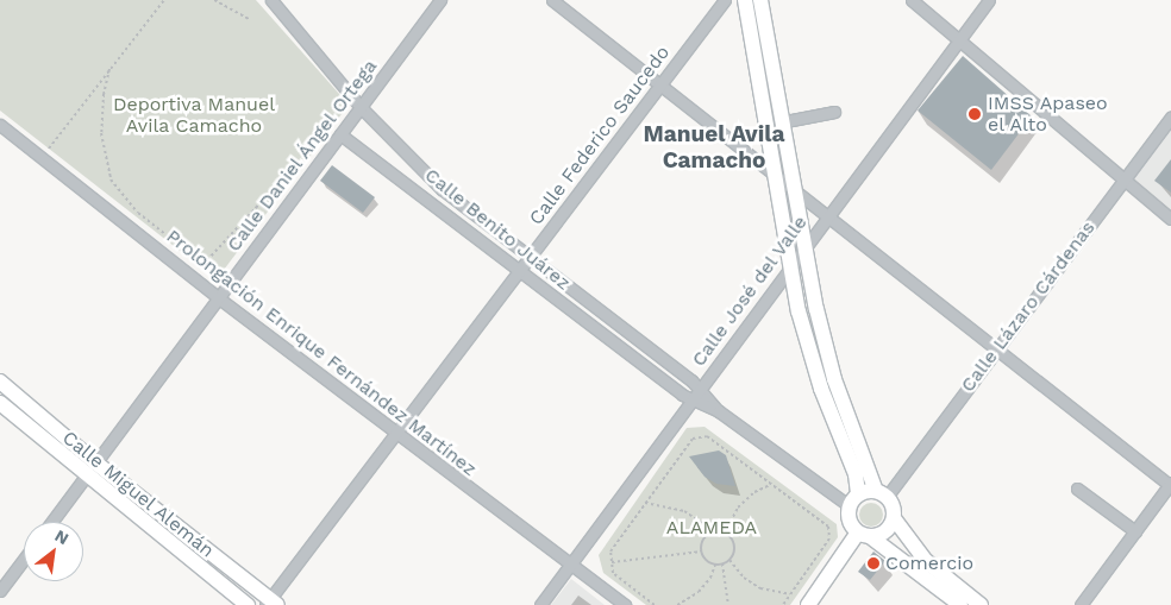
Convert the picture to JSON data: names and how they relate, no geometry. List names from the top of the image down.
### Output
{
  "streets": {
    "street": [
      "Calle Federico Saucedo",
      "Calle Daniel Ángel Ortega",
      "Calle Benito Juárez",
      "Calle José del Valle",
      "Calle Lázaro Cárdenas",
      "Prolongación Enrique Fernández Martínez",
      "Calle Miguel Alemán"
    ]
  },
  "crossings": [
    ["Calle Federico Saucedo", "Calle Benito Juárez"],
    ["Calle Federico Saucedo", "Prolongación Enrique Fernández Martínez"],
    ["Calle Federico Saucedo", "Calle Miguel Alemán"],
    ["Calle Daniel Ángel Ortega", "Calle Benito Juárez"],
    ["Calle Daniel Ángel Ortega", "Prolongación Enrique Fernández Martínez"],
    ["Calle Daniel Ángel Ortega", "Calle Miguel Alemán"],
    ["Calle Benito Juárez", "Calle José del Valle"],
    ["Calle Benito Juárez", "Calle Lázaro Cárdenas"],
    ["Calle José del Valle", "Prolongación Enrique Fernández Martínez"]
  ],
  "districts": ["Manuel Avila Camacho"],
  "parks": ["Deportiva Manuel Avila Camacho", "ALAMEDA"],
  "places": ["IMSS Apaseo el Alto", "Comercio"],
  "north": "top right"
}
